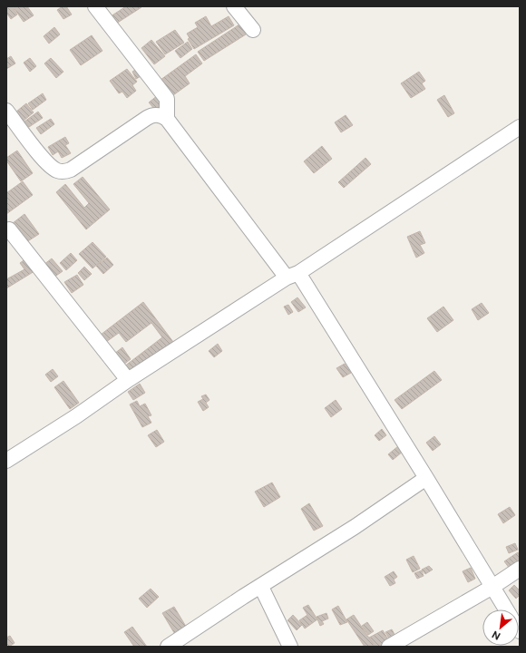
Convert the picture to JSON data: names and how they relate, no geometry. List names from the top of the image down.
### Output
{
  "north": "bottom left"
}
